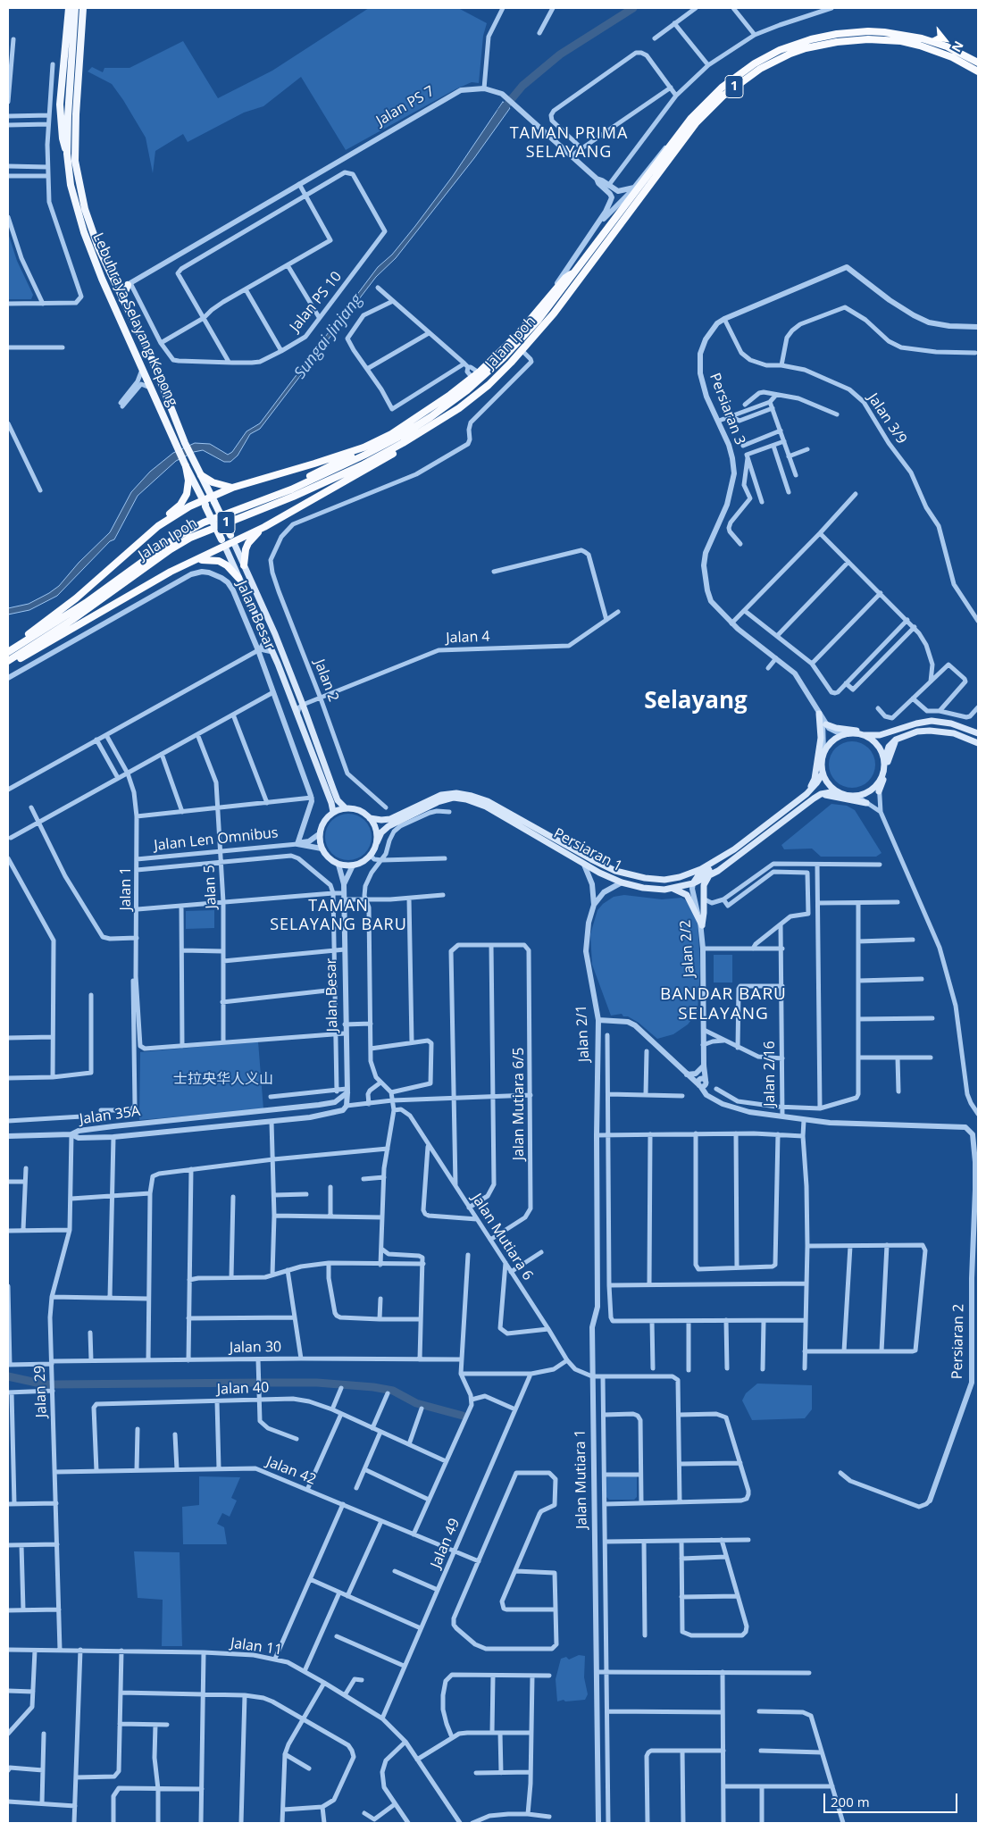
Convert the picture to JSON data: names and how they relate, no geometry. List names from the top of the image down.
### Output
{
  "streets": {
    "highway": ["1", "Jalan Ipoh"],
    "main road": ["Lebuhraya Selayang Kepong", "Jalan Besar", "Persiaran 1"],
    "street": [
      "Jalan PS 7",
      "Jalan PS 10",
      "Persiaran 3",
      "Jalan 3/9",
      "Jalan 4",
      "Jalan 2",
      "Jalan Len Omnibus",
      "Jalan 5",
      "Jalan 1",
      "Jalan 2/2",
      "Jalan 2/1",
      "Jalan 2/16",
      "Jalan Mutiara 6/5",
      "Jalan 35A",
      "Jalan Mutiara 6",
      "Persiaran 2",
      "Jalan 30",
      "Jalan 40",
      "Jalan 29",
      "Jalan 42",
      "Jalan Mutiara 1",
      "Jalan 49",
      "Jalan 11"
    ]
  },
  "crossings": [
    ["Jalan PS 7", "Jalan PS 10"],
    ["Jalan PS 7", "Lebuhraya Selayang Kepong"],
    ["Lebuhraya Selayang Kepong", "Jalan Besar"],
    ["Jalan Ipoh", "Jalan 2"],
    ["Persiaran 3", "Jalan 3/9"],
    ["Persiaran 3", "Persiaran 1"],
    ["Jalan Besar", "Jalan 4"],
    ["Jalan Besar", "Jalan Len Omnibus"],
    ["Jalan Besar", "Persiaran 1"],
    ["Jalan Besar", "Jalan 35A"],
    ["Jalan 4", "Jalan 2"],
    ["Jalan Len Omnibus", "Persiaran 1"],
    ["Jalan Len Omnibus", "Jalan 5"],
    ["Jalan Len Omnibus", "Jalan 1"],
    ["Persiaran 1", "Jalan 2/2"],
    ["Persiaran 1", "Jalan 2/1"],
    ["Jalan 2/2", "Jalan 2/16"],
    ["Jalan 2/1", "Jalan Mutiara 1"],
    ["Jalan 2/16", "Persiaran 2"],
    ["Jalan Mutiara 6/5", "Jalan Mutiara 6"],
    ["Jalan 35A", "Jalan 29"],
    ["Jalan Mutiara 6", "Jalan Mutiara 1"],
    ["Jalan 30", "Jalan 29"],
    ["Jalan 40", "Jalan 42"],
    ["Jalan 29", "Jalan 42"],
    ["Jalan 29", "Jalan 11"],
    ["Jalan 42", "Jalan 49"],
    ["Jalan 49", "Jalan 11"]
  ],
  "districts": [
    "TAMAN PRIMA SELAYANG",
    "Selayang",
    "TAMAN SELAYANG BARU",
    "BANDAR BARU SELAYANG"
  ],
  "water": ["Sungai Jinjang"],
  "parks": ["士拉央华人义山"],
  "scale_bar": "200 m",
  "north": "bottom right"
}
